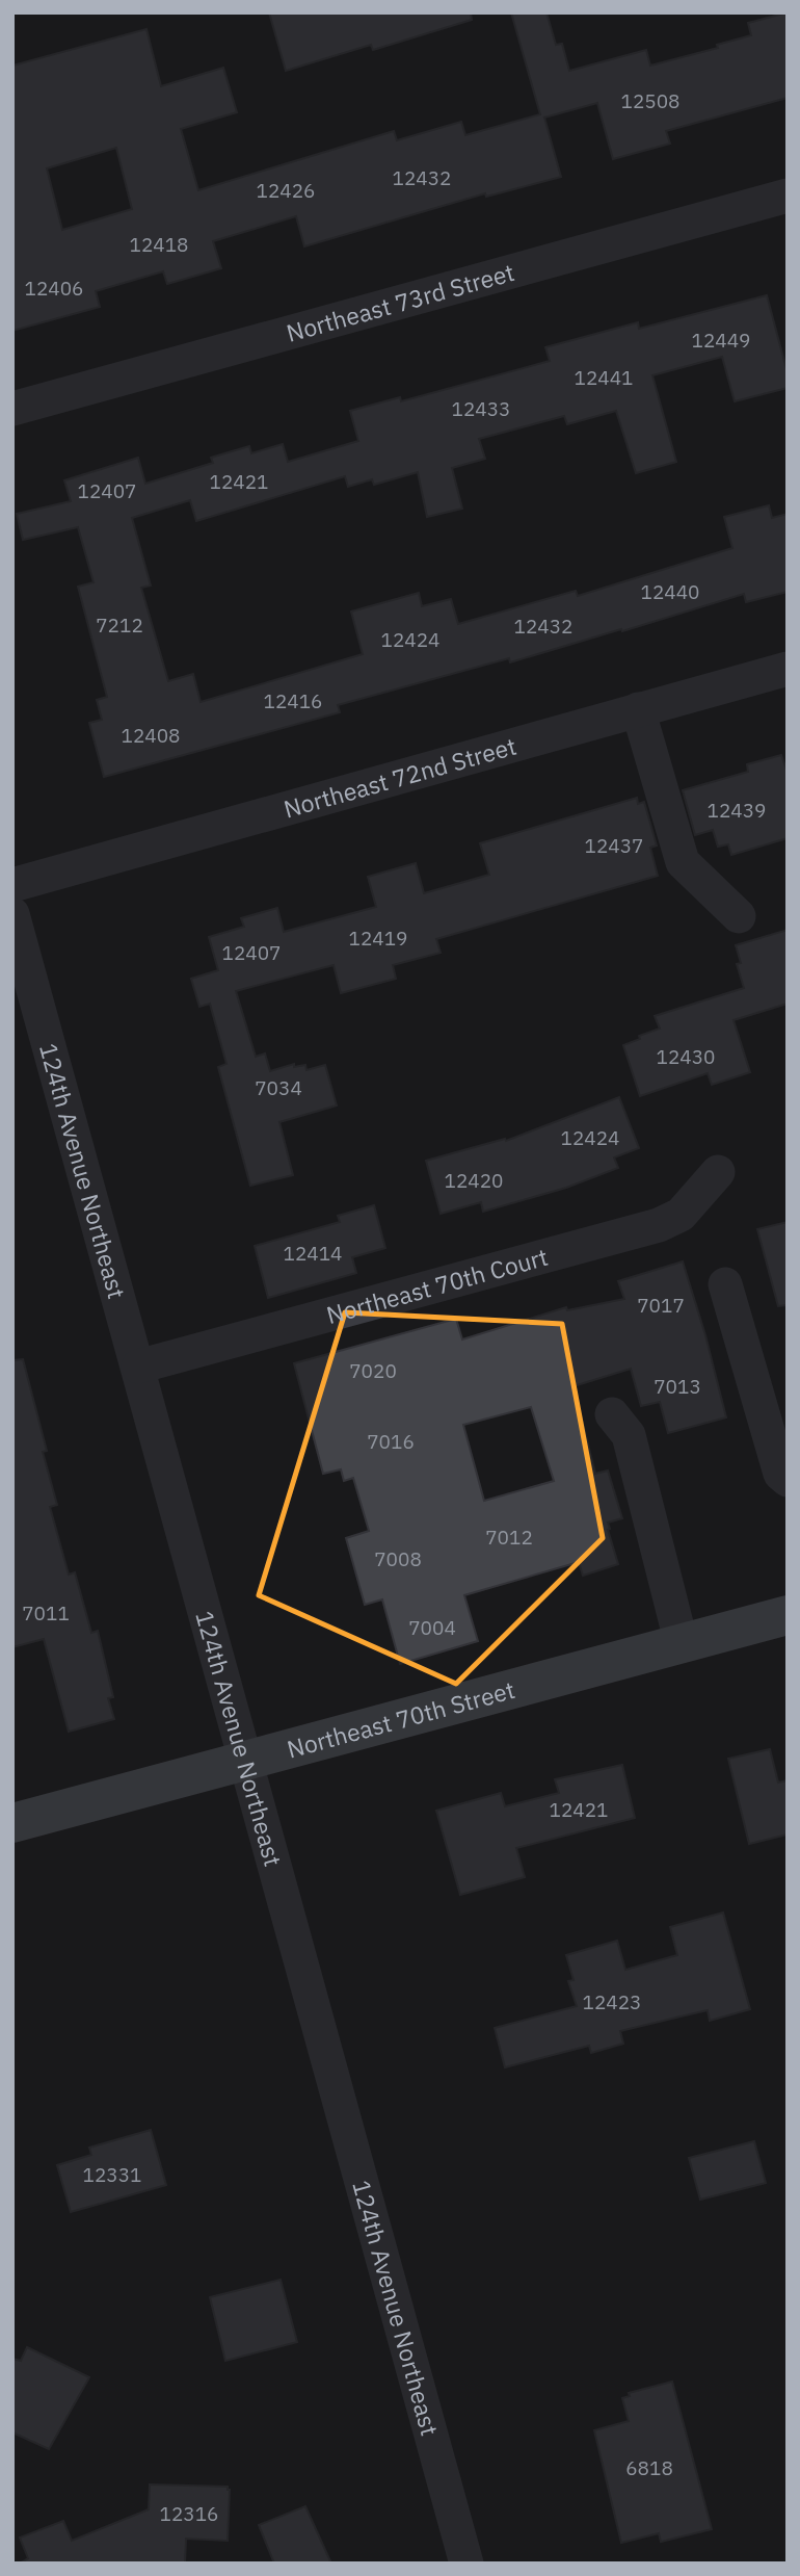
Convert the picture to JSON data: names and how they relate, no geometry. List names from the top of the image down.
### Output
{
  "streets": {
    "main road": ["Northeast 70th Street"],
    "street": [
      "Northeast 73rd Street",
      "Northeast 72nd Street",
      "124th Avenue Northeast",
      "Northeast 70th Court"
    ]
  },
  "crossings": [
    ["124th Avenue Northeast", "Northeast 70th Court"],
    ["124th Avenue Northeast", "Northeast 70th Street"]
  ],
  "house_numbers": [
    "12508",
    "12432",
    "12426",
    "12418",
    "12406",
    "12449",
    "12441",
    "12433",
    "12421",
    "12407",
    "12440",
    "7212",
    "12432",
    "12424",
    "12416",
    "12408",
    "12439",
    "12437",
    "12419",
    "12407",
    "12430",
    "7034",
    "12424",
    "12420",
    "12414",
    "7017",
    "7020",
    "7013",
    "7016",
    "7012",
    "7008",
    "7011",
    "7004",
    "12421",
    "12423",
    "12331",
    "6818",
    "12316"
  ]
}
